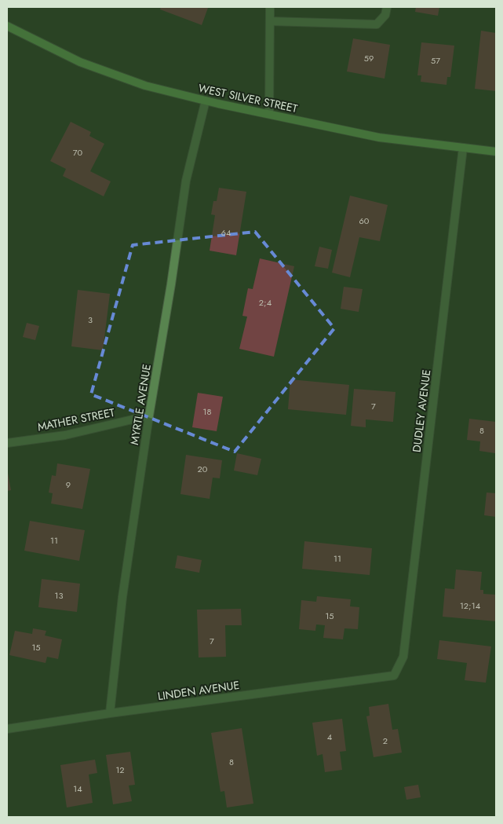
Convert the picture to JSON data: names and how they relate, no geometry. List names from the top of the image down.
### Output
{
  "streets": {
    "main road": ["WEST SILVER STREET"],
    "street": [
      "MYRTLE AVENUE",
      "DUDLEY AVENUE",
      "MATHER STREET",
      "LINDEN AVENUE"
    ]
  },
  "crossings": [
    ["WEST SILVER STREET", "MYRTLE AVENUE"],
    ["WEST SILVER STREET", "DUDLEY AVENUE"],
    ["MYRTLE AVENUE", "MATHER STREET"],
    ["MYRTLE AVENUE", "LINDEN AVENUE"],
    ["DUDLEY AVENUE", "LINDEN AVENUE"]
  ],
  "house_numbers": [
    "59",
    "57",
    "70",
    "60",
    "64",
    "2;4",
    "3",
    "7",
    "18",
    "8",
    "20",
    "9",
    "11",
    "11",
    "13",
    "12;14",
    "15",
    "7",
    "15",
    "4",
    "2",
    "8",
    "12",
    "14"
  ]
}
